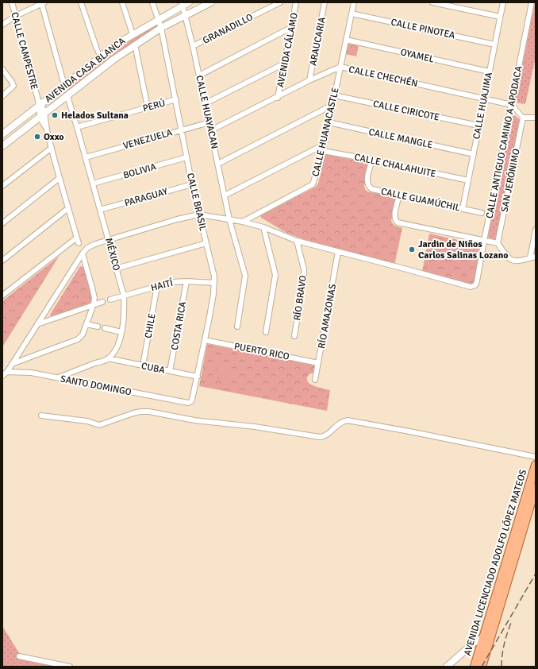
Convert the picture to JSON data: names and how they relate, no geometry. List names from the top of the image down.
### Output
{
  "streets": {
    "main road": ["AVENIDA LICENCIADO ADOLFO LÓPEZ MATEOS"],
    "street": [
      "GRANADILLO",
      "CALLE PINOTEA",
      "ARAUCARIA",
      "AVENIDA CÁLAMO",
      "CALLE CAMPESTRE",
      "OYAMEL",
      "AVENIDA CASA BLANCA",
      "CALLE CHECHÉN",
      "PERÚ",
      "CALLE HUAJIMA",
      "CALLE CIRICOTE",
      "CALLE HUAYACAN",
      "CALLE HUANACASTLE",
      "CALLE MANGLE",
      "VENEZUELA",
      "CALLE ANTIGUO CAMINO A APODACA",
      "CALLE CHALAHUITE",
      "BOLIVIA",
      "SAN JERÓNIMO",
      "PARAGUAY",
      "CALLE GUAMÚCHIL",
      "CALLE BRASIL",
      "MÉXICO",
      "HAITÍ",
      "RÍO BRAVO",
      "RÍO AMAZONAS",
      "CHILE",
      "COSTA RICA",
      "PUERTO RICO",
      "CUBA",
      "SANTO DOMINGO"
    ]
  },
  "crossings": [
    ["GRANADILLO", "CALLE HUAYACAN"],
    ["CALLE PINOTEA", "CALLE HUAJIMA"],
    ["CALLE PINOTEA", "CALLE HUANACASTLE"],
    ["ARAUCARIA", "CALLE CHECHÉN"],
    ["AVENIDA CÁLAMO", "CALLE CHECHÉN"],
    ["CALLE CAMPESTRE", "AVENIDA CASA BLANCA"],
    ["OYAMEL", "CALLE HUAJIMA"],
    ["OYAMEL", "CALLE HUANACASTLE"],
    ["AVENIDA CASA BLANCA", "CALLE HUAYACAN"],
    ["AVENIDA CASA BLANCA", "CALLE BRASIL"],
    ["AVENIDA CASA BLANCA", "MÉXICO"],
    ["CALLE CHECHÉN", "CALLE HUAJIMA"],
    ["CALLE CHECHÉN", "CALLE HUAYACAN"],
    ["CALLE CHECHÉN", "CALLE HUANACASTLE"],
    ["CALLE CHECHÉN", "CALLE ANTIGUO CAMINO A APODACA"],
    ["PERÚ", "CALLE BRASIL"],
    ["PERÚ", "MÉXICO"],
    ["CALLE HUAJIMA", "CALLE CIRICOTE"],
    ["CALLE HUAJIMA", "CALLE MANGLE"],
    ["CALLE HUAJIMA", "CALLE CHALAHUITE"],
    ["CALLE HUAJIMA", "CALLE GUAMÚCHIL"],
    ["CALLE CIRICOTE", "CALLE HUANACASTLE"],
    ["CALLE HUAYACAN", "VENEZUELA"],
    ["CALLE HUANACASTLE", "CALLE MANGLE"],
    ["CALLE HUANACASTLE", "CALLE CHALAHUITE"],
    ["VENEZUELA", "CALLE BRASIL"],
    ["VENEZUELA", "MÉXICO"],
    ["CALLE ANTIGUO CAMINO A APODACA", "RÍO AMAZONAS"],
    ["CALLE CHALAHUITE", "CALLE GUAMÚCHIL"],
    ["BOLIVIA", "CALLE BRASIL"],
    ["BOLIVIA", "MÉXICO"],
    ["PARAGUAY", "CALLE BRASIL"],
    ["PARAGUAY", "MÉXICO"],
    ["CALLE BRASIL", "HAITÍ"],
    ["CALLE BRASIL", "PUERTO RICO"],
    ["CALLE BRASIL", "CUBA"],
    ["CALLE BRASIL", "SANTO DOMINGO"],
    ["MÉXICO", "HAITÍ"],
    ["MÉXICO", "CUBA"],
    ["HAITÍ", "CHILE"],
    ["HAITÍ", "COSTA RICA"],
    ["RÍO AMAZONAS", "PUERTO RICO"],
    ["CHILE", "CUBA"],
    ["COSTA RICA", "CUBA"]
  ],
  "places": ["Helados Sultana", "Oxxo", "Jardin de Niños Carlos Salinas Lozano"]
}
